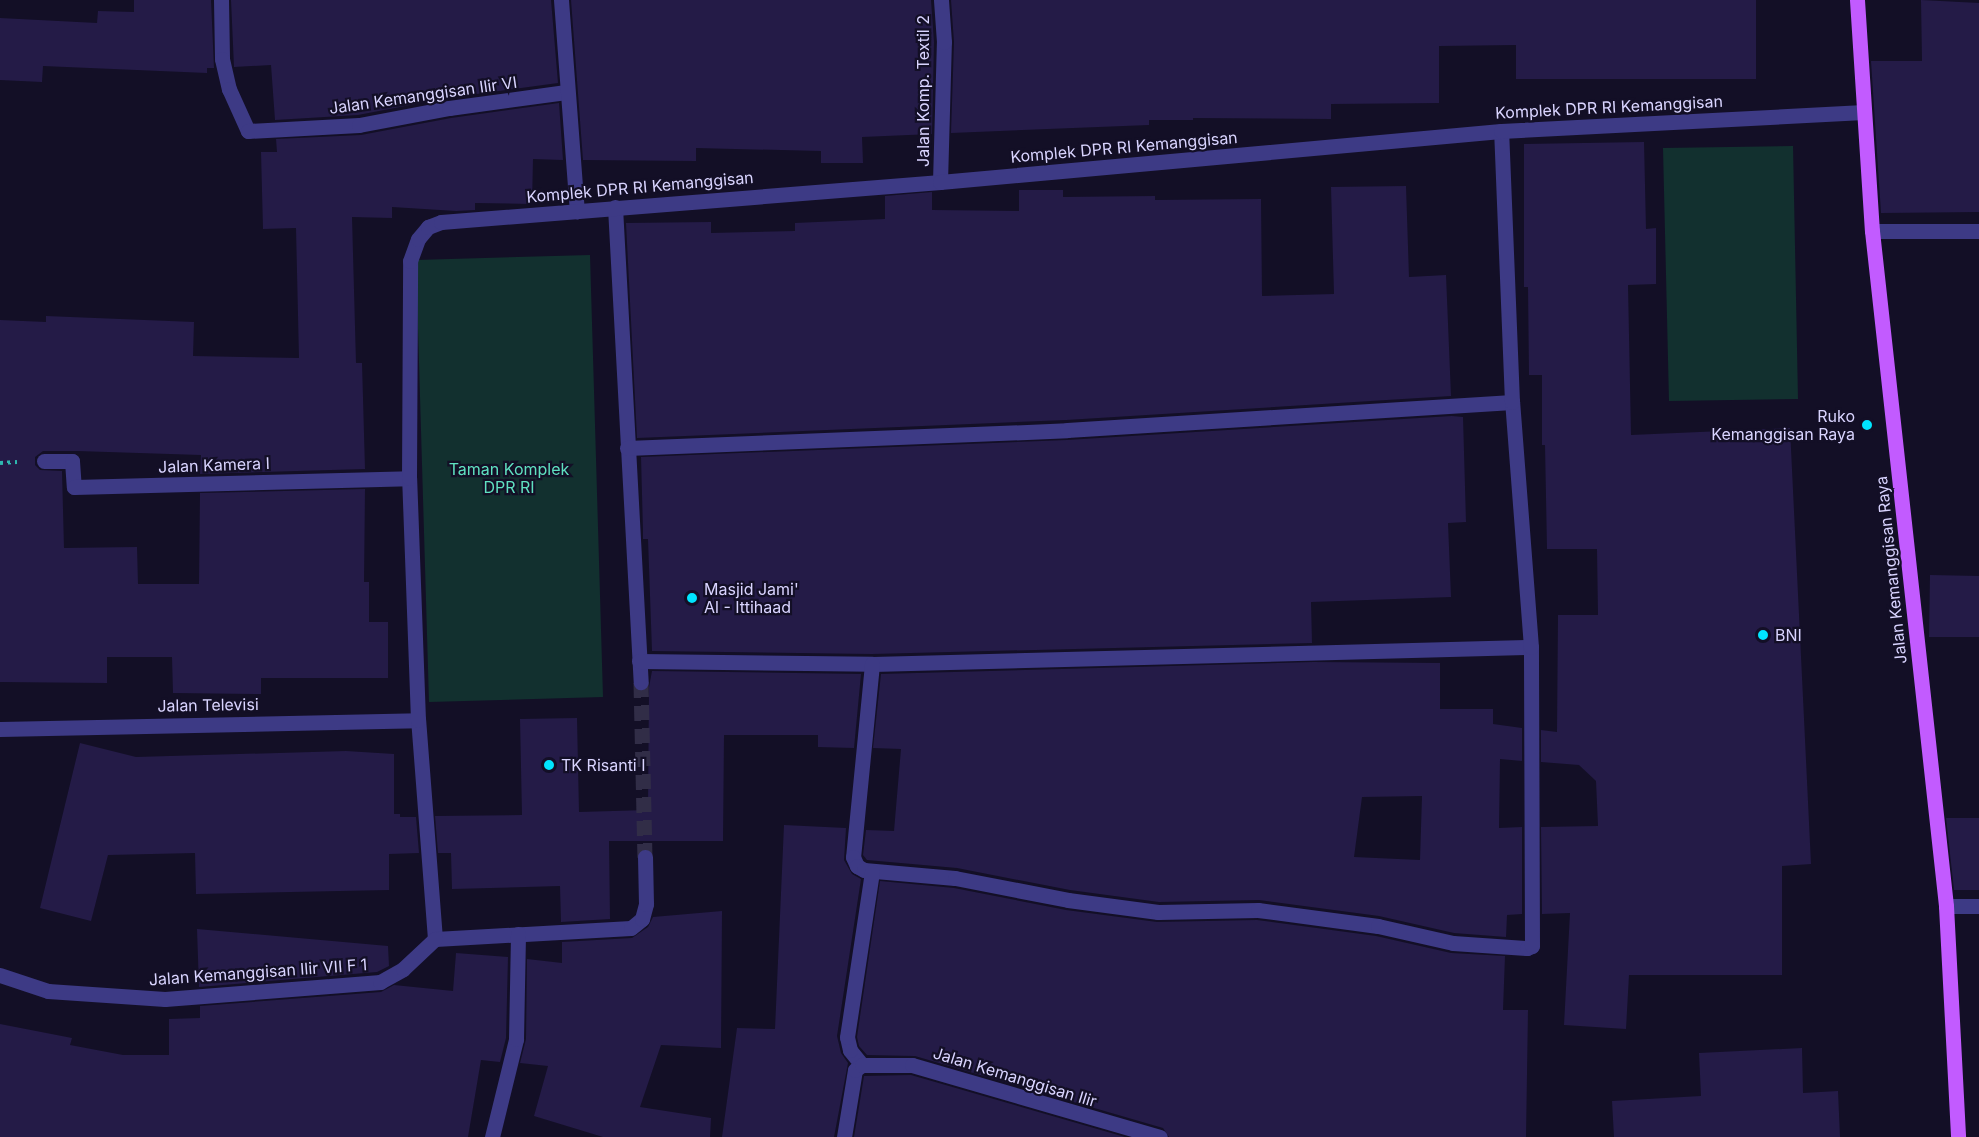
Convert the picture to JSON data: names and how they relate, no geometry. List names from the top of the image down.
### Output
{
  "streets": {
    "main road": ["Jalan Kemanggisan Raya"],
    "street": [
      "Jalan Komp. Textil 2",
      "Jalan Kemanggisan Ilir VI",
      "Komplek DPR RI Kemanggisan",
      "Jalan Kamera I",
      "Jalan Televisi",
      "Jalan Kemanggisan Ilir VII F 1",
      "Jalan Kemanggisan Ilir"
    ]
  },
  "crossings": [
    ["Jalan Komp. Textil 2", "Komplek DPR RI Kemanggisan"],
    ["Komplek DPR RI Kemanggisan", "Jalan Kamera I"],
    ["Komplek DPR RI Kemanggisan", "Jalan Kemanggisan Raya"]
  ],
  "parks": ["Taman Komplek DPR RI"],
  "places": [
    "Ruko Kemanggisan Raya",
    "Masjid Jami' Al - Ittihaad",
    "BNI",
    "TK Risanti I"
  ]
}
